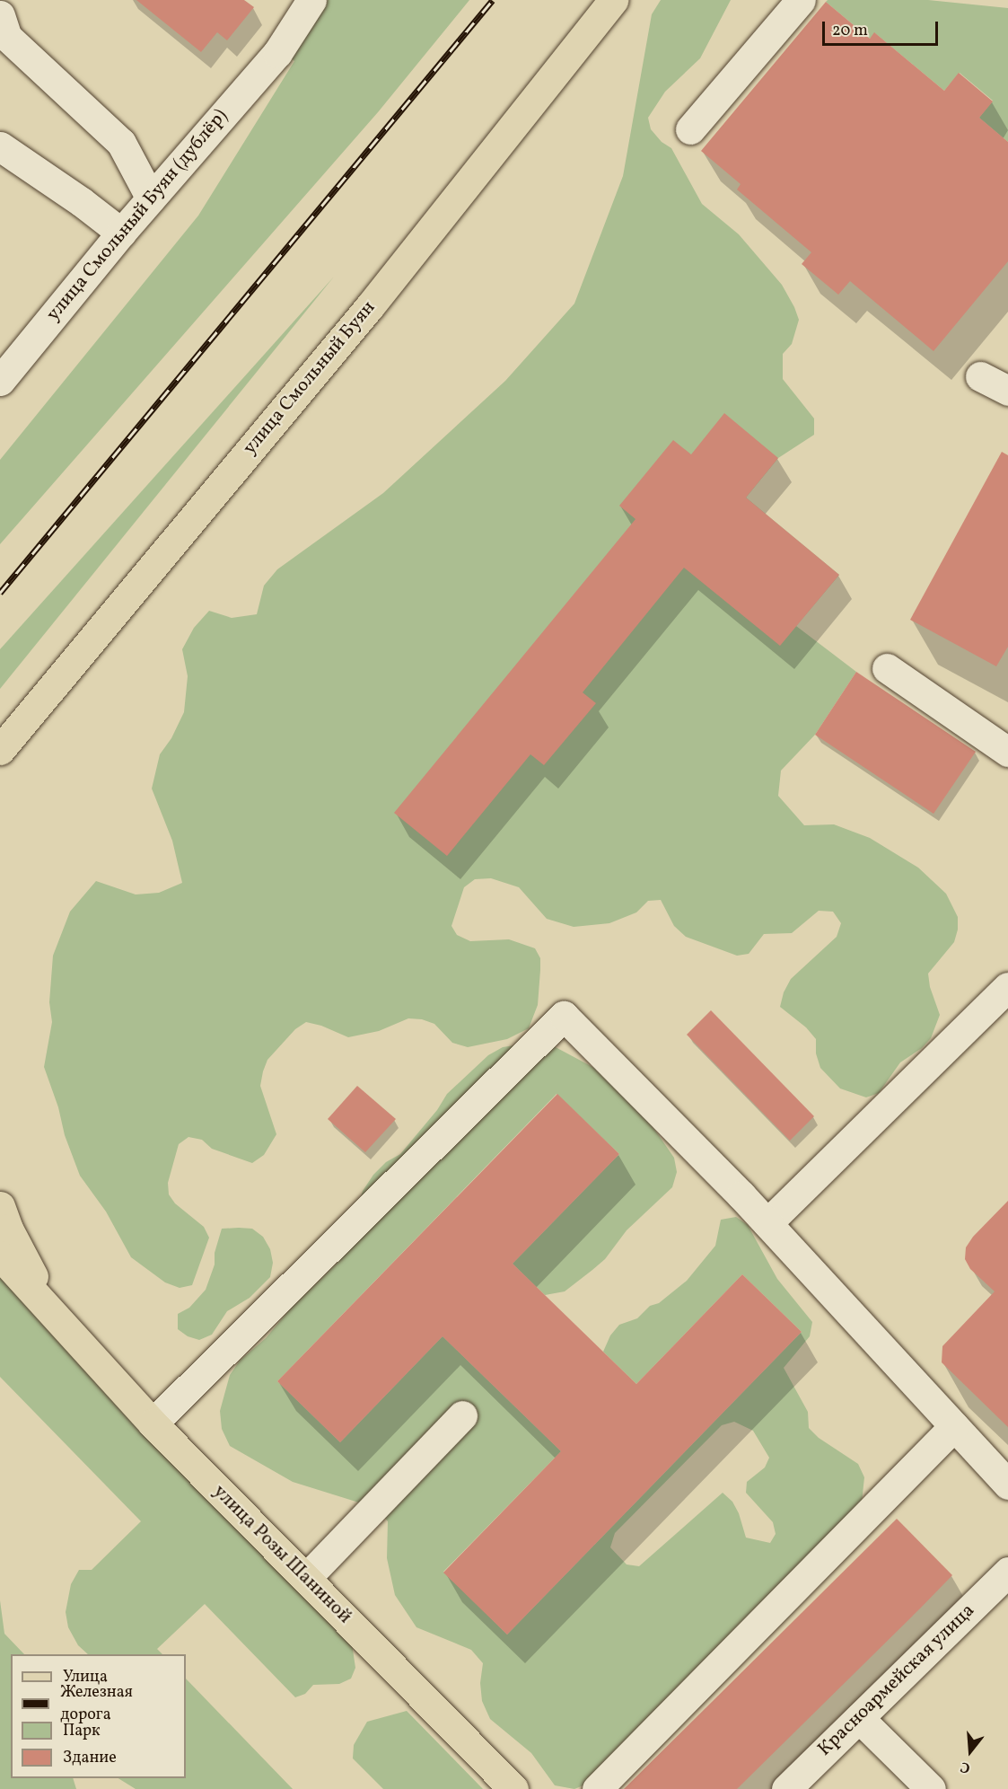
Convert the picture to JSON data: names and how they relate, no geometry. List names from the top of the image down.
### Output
{
  "streets": {
    "main road": ["улица Смольный Буян", "улица Розы Шаниной"],
    "street": ["улица Смольный Буян (дублёр)", "Красноармейская улица"]
  },
  "legend": [
    "Улица",
    "Железная дорога",
    "Парк",
    "Здание"
  ],
  "scale_bar": "20 m",
  "north": "bottom"
}
